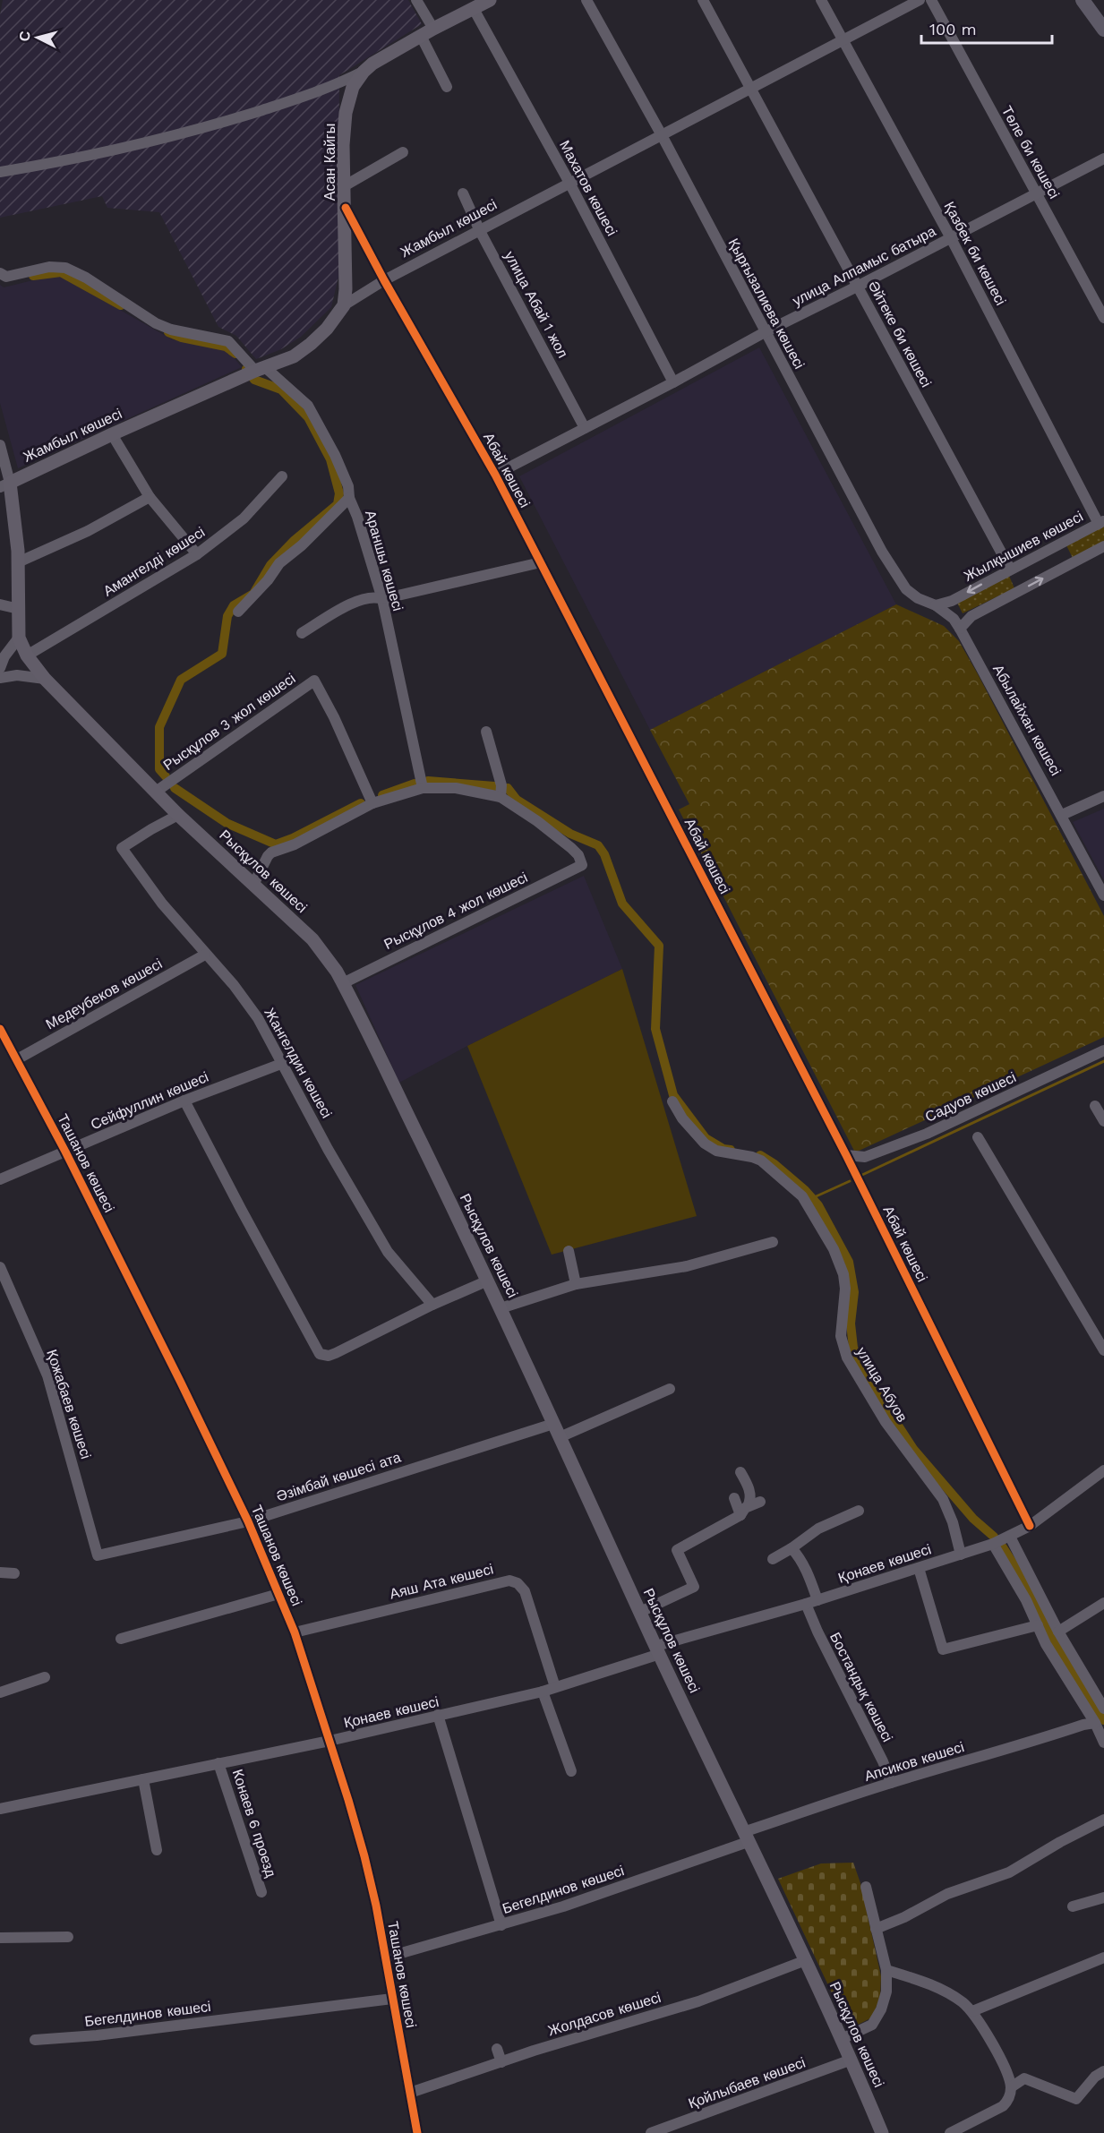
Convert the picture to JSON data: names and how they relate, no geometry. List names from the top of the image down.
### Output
{
  "streets": {
    "main road": ["Асан Кайгы", "Жамбыл көшесі", "Рысқұлов көшесі"],
    "street": [
      "Төле би көшесі",
      "Махатов көшесі",
      "Қазбек би көшесі",
      "улица Алпамыс батыра",
      "Қырғызалиева көшесі",
      "улица Абай 1 жол",
      "Әйтеке би көшесі",
      "Абай көшесі",
      "Жылқышиев көшесі",
      "Араншы көшесі",
      "Амангелді көшесі",
      "Абылайхан көшесі",
      "Рысқұлов 3 жол көшесі",
      "Рысқұлов 4 жол көшесі",
      "Медеубеков көшесі",
      "Жангелдин көшесі",
      "Садуов көшесі",
      "Сейфуллин көшесі",
      "Ташанов көшесі",
      "улица Абуов",
      "Қожабаев көшесі",
      "Әзімбай көшесі ата",
      "Қонаев көшесі",
      "Аяш Ата көшесі",
      "Бостандық көшесі",
      "Апсиков көшесі",
      "Конаев 6 проезд",
      "Бегелдинов көшесі",
      "Жолдасов көшесі",
      "Қойлыбаев көшесі"
    ]
  },
  "crossings": [
    ["Төле би көшесі", "улица Алпамыс батыра"],
    ["Асан Кайгы", "Махатов көшесі"],
    ["Асан Кайгы", "Жамбыл көшесі"],
    ["Асан Кайгы", "Абай көшесі"],
    ["Махатов көшесі", "Жамбыл көшесі"],
    ["Махатов көшесі", "улица Алпамыс батыра"],
    ["Жамбыл көшесі", "Қазбек би көшесі"],
    ["Жамбыл көшесі", "Қырғызалиева көшесі"],
    ["Жамбыл көшесі", "улица Абай 1 жол"],
    ["Жамбыл көшесі", "Әйтеке би көшесі"],
    ["Жамбыл көшесі", "Абай көшесі"],
    ["Жамбыл көшесі", "Араншы көшесі"],
    ["Жамбыл көшесі", "Рысқұлов көшесі"],
    ["Қазбек би көшесі", "улица Алпамыс батыра"],
    ["Қазбек би көшесі", "Жылқышиев көшесі"],
    ["улица Алпамыс батыра", "Қырғызалиева көшесі"],
    ["улица Алпамыс батыра", "улица Абай 1 жол"],
    ["улица Алпамыс батыра", "Әйтеке би көшесі"],
    ["улица Алпамыс батыра", "Абай көшесі"],
    ["Қырғызалиева көшесі", "Жылқышиев көшесі"],
    ["Қырғызалиева көшесі", "Абылайхан көшесі"],
    ["Әйтеке би көшесі", "Жылқышиев көшесі"],
    ["Абай көшесі", "Садуов көшесі"],
    ["Абай көшесі", "Қонаев көшесі"],
    ["Жылқышиев көшесі", "Абылайхан көшесі"],
    ["Амангелді көшесі", "Рысқұлов көшесі"],
    ["Рысқұлов 3 жол көшесі", "Рысқұлов көшесі"],
    ["Рысқұлов көшесі", "Рысқұлов 4 жол көшесі"],
    ["Рысқұлов көшесі", "Жангелдин көшесі"],
    ["Рысқұлов көшесі", "Әзімбай көшесі ата"],
    ["Рысқұлов көшесі", "Қонаев көшесі"],
    ["Рысқұлов көшесі", "Апсиков көшесі"],
    ["Рысқұлов көшесі", "Бегелдинов көшесі"],
    ["Рысқұлов көшесі", "Жолдасов көшесі"],
    ["Рысқұлов көшесі", "Қойлыбаев көшесі"],
    ["Медеубеков көшесі", "Жангелдин көшесі"],
    ["Медеубеков көшесі", "Ташанов көшесі"],
    ["Жангелдин көшесі", "Сейфуллин көшесі"],
    ["Сейфуллин көшесі", "Ташанов көшесі"],
    ["Ташанов көшесі", "Әзімбай көшесі ата"],
    ["Ташанов көшесі", "Қонаев көшесі"],
    ["Ташанов көшесі", "Аяш Ата көшесі"],
    ["Ташанов көшесі", "Бегелдинов көшесі"],
    ["Ташанов көшесі", "Жолдасов көшесі"],
    ["улица Абуов", "Қонаев көшесі"],
    ["Қожабаев көшесі", "Әзімбай көшесі ата"],
    ["Қонаев көшесі", "Аяш Ата көшесі"],
    ["Қонаев көшесі", "Бостандық көшесі"],
    ["Қонаев көшесі", "Конаев 6 проезд"],
    ["Бостандық көшесі", "Апсиков көшесі"],
    ["Апсиков көшесі", "Бегелдинов көшесі"]
  ],
  "scale_bar": "100 m",
  "north": "left"
}
